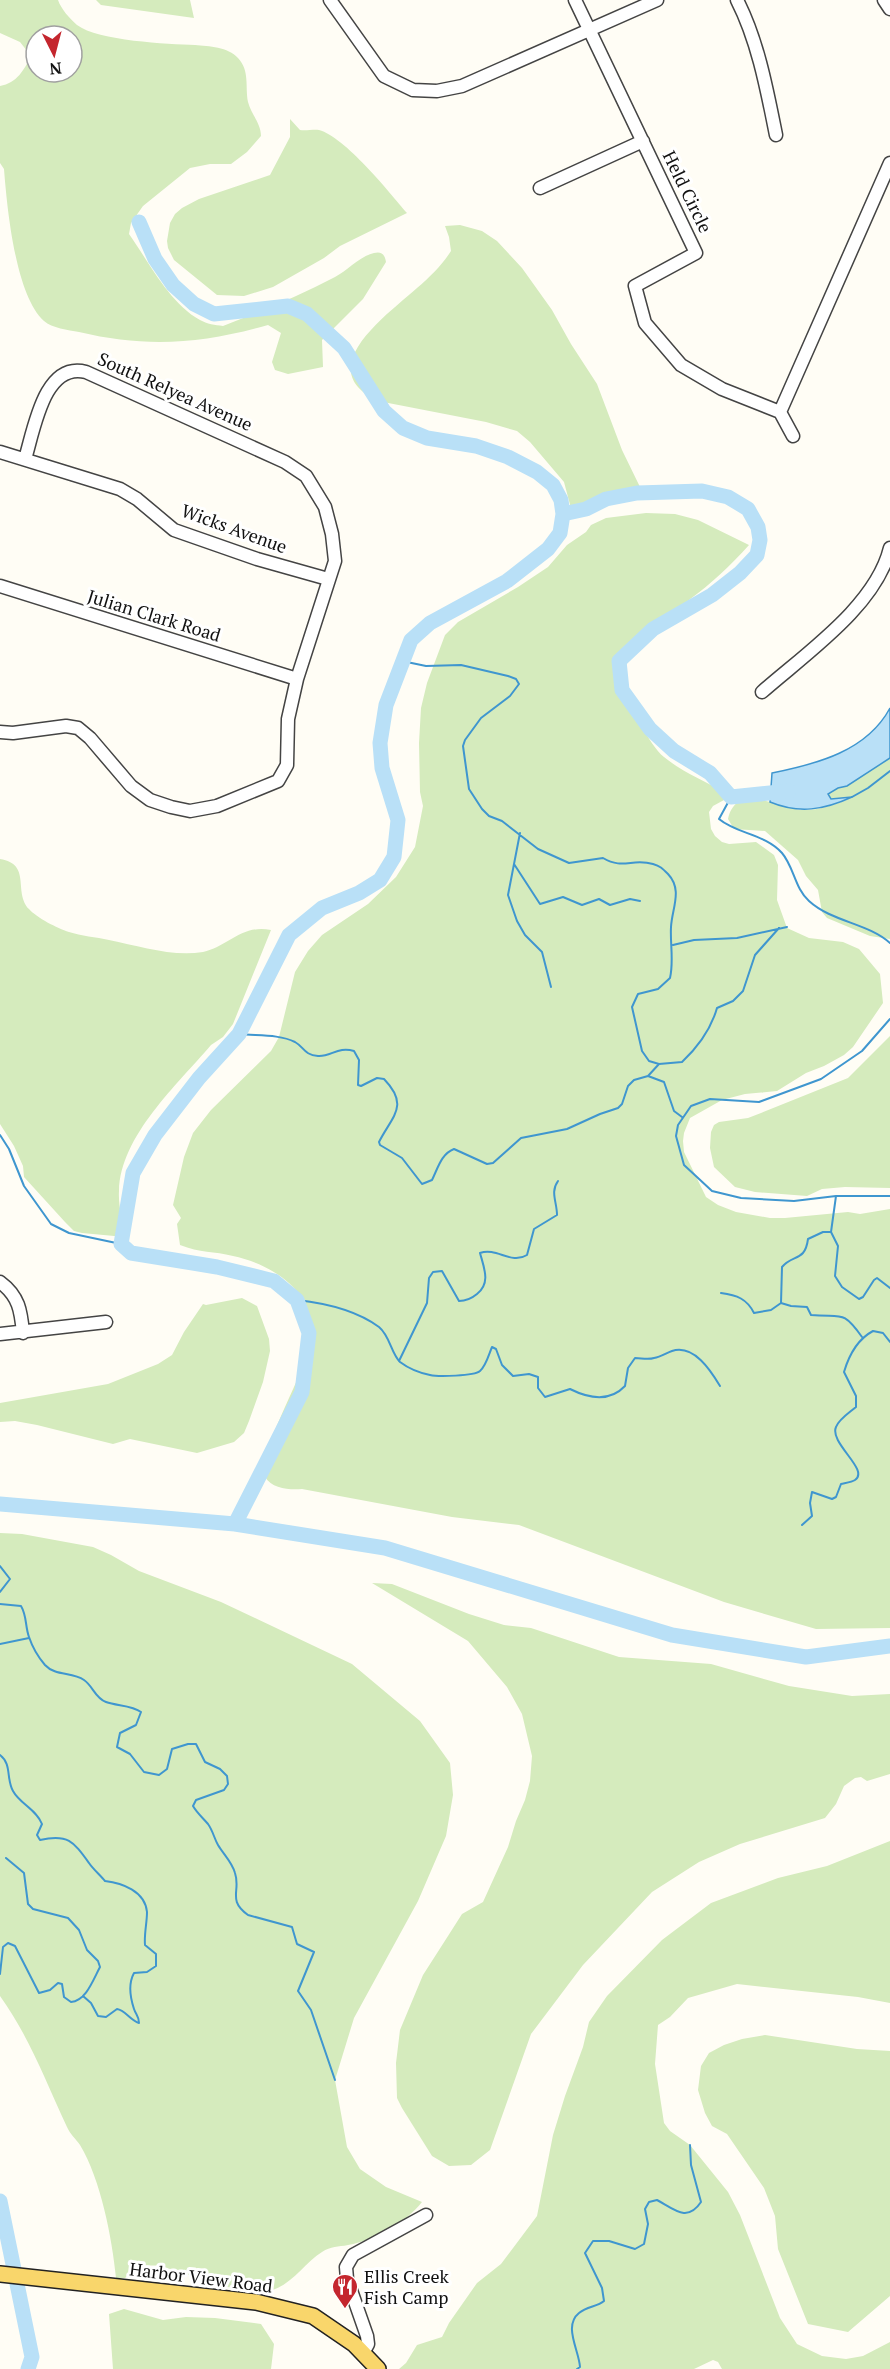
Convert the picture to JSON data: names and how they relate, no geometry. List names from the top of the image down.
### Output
{
  "streets": {
    "main road": ["Harbor View Road"],
    "street": [
      "Held Circle",
      "South Relyea Avenue",
      "Wicks Avenue",
      "Julian Clark Road"
    ]
  },
  "crossings": [
    ["South Relyea Avenue", "Wicks Avenue"]
  ],
  "places": {
    "restaurant": ["Ellis Creek Fish Camp"]
  },
  "north": "bottom"
}
